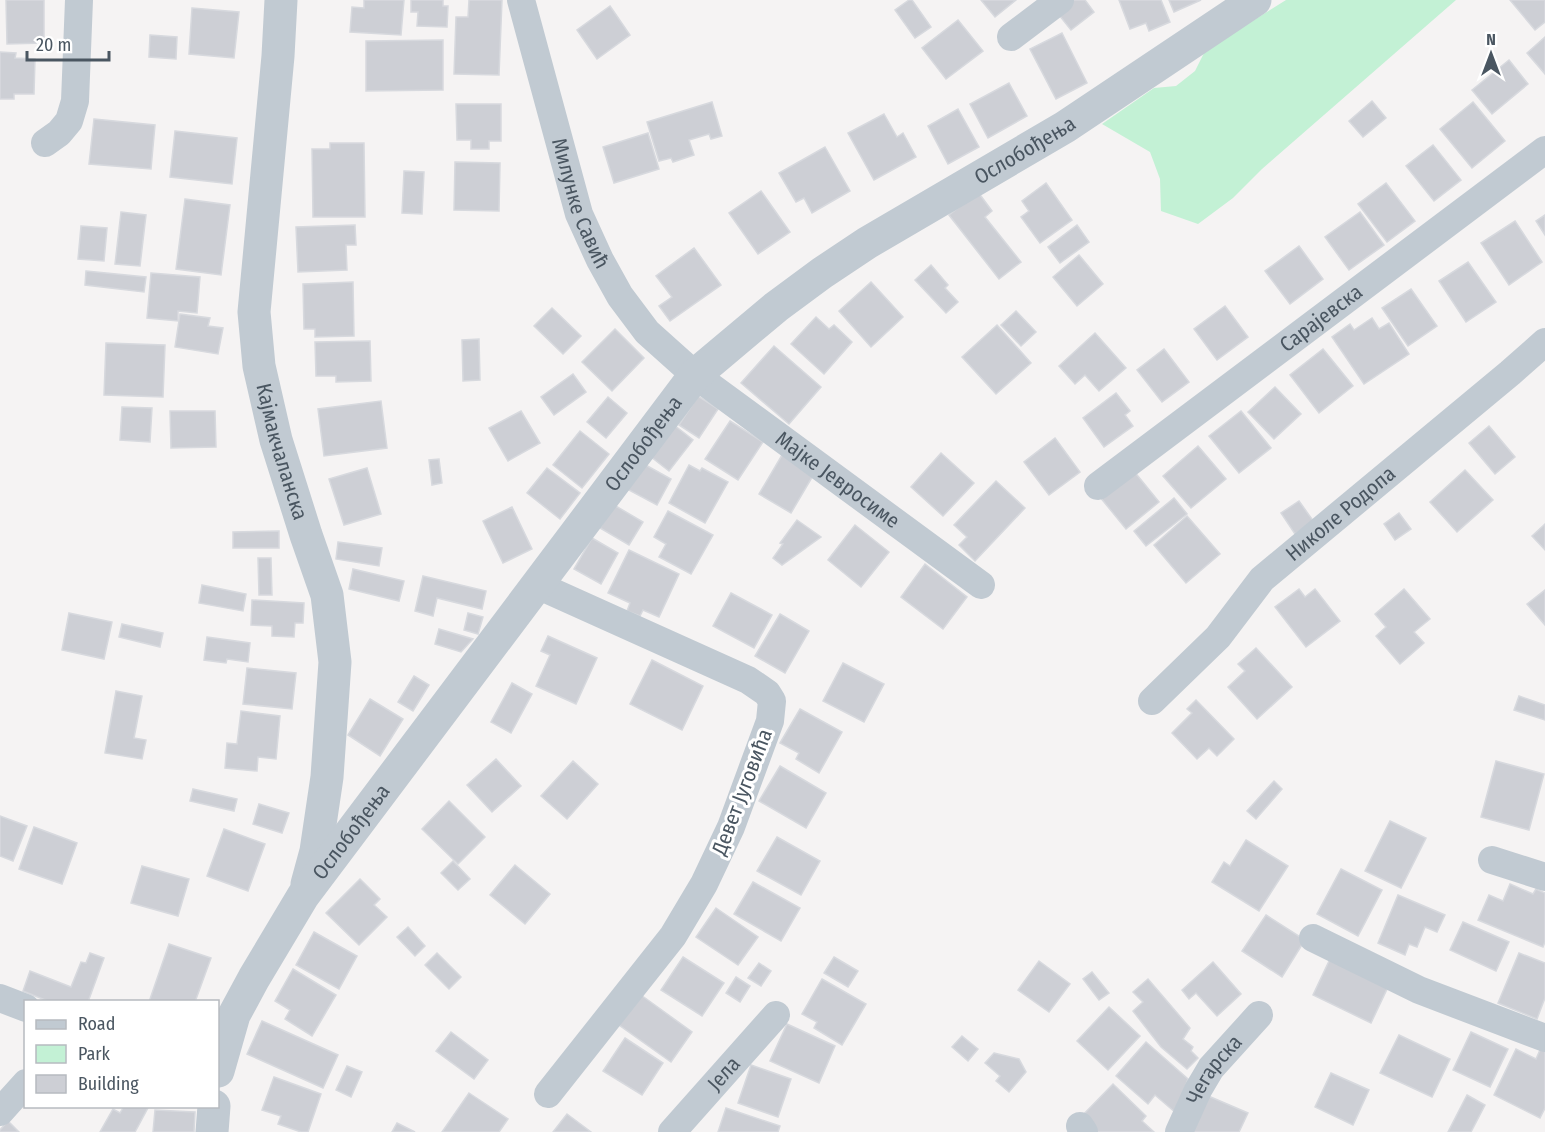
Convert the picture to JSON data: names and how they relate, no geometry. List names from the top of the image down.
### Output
{
  "streets": {
    "street": [
      "Ослобођења",
      "Милунке Савић",
      "Сарајевска",
      "Кајмакчаланска",
      "Мајке Јевросиме",
      "Николе Родопа",
      "Девет Југовића",
      "Чегарска",
      "Јела"
    ]
  },
  "crossings": [
    ["Ослобођења", "Милунке Савић"],
    ["Ослобођења", "Кајмакчаланска"],
    ["Ослобођења", "Мајке Јевросиме"],
    ["Ослобођења", "Девет Југовића"],
    ["Милунке Савић", "Мајке Јевросиме"]
  ],
  "legend": ["Road", "Park", "Building"],
  "scale_bar": "20 m",
  "north": "top"
}
